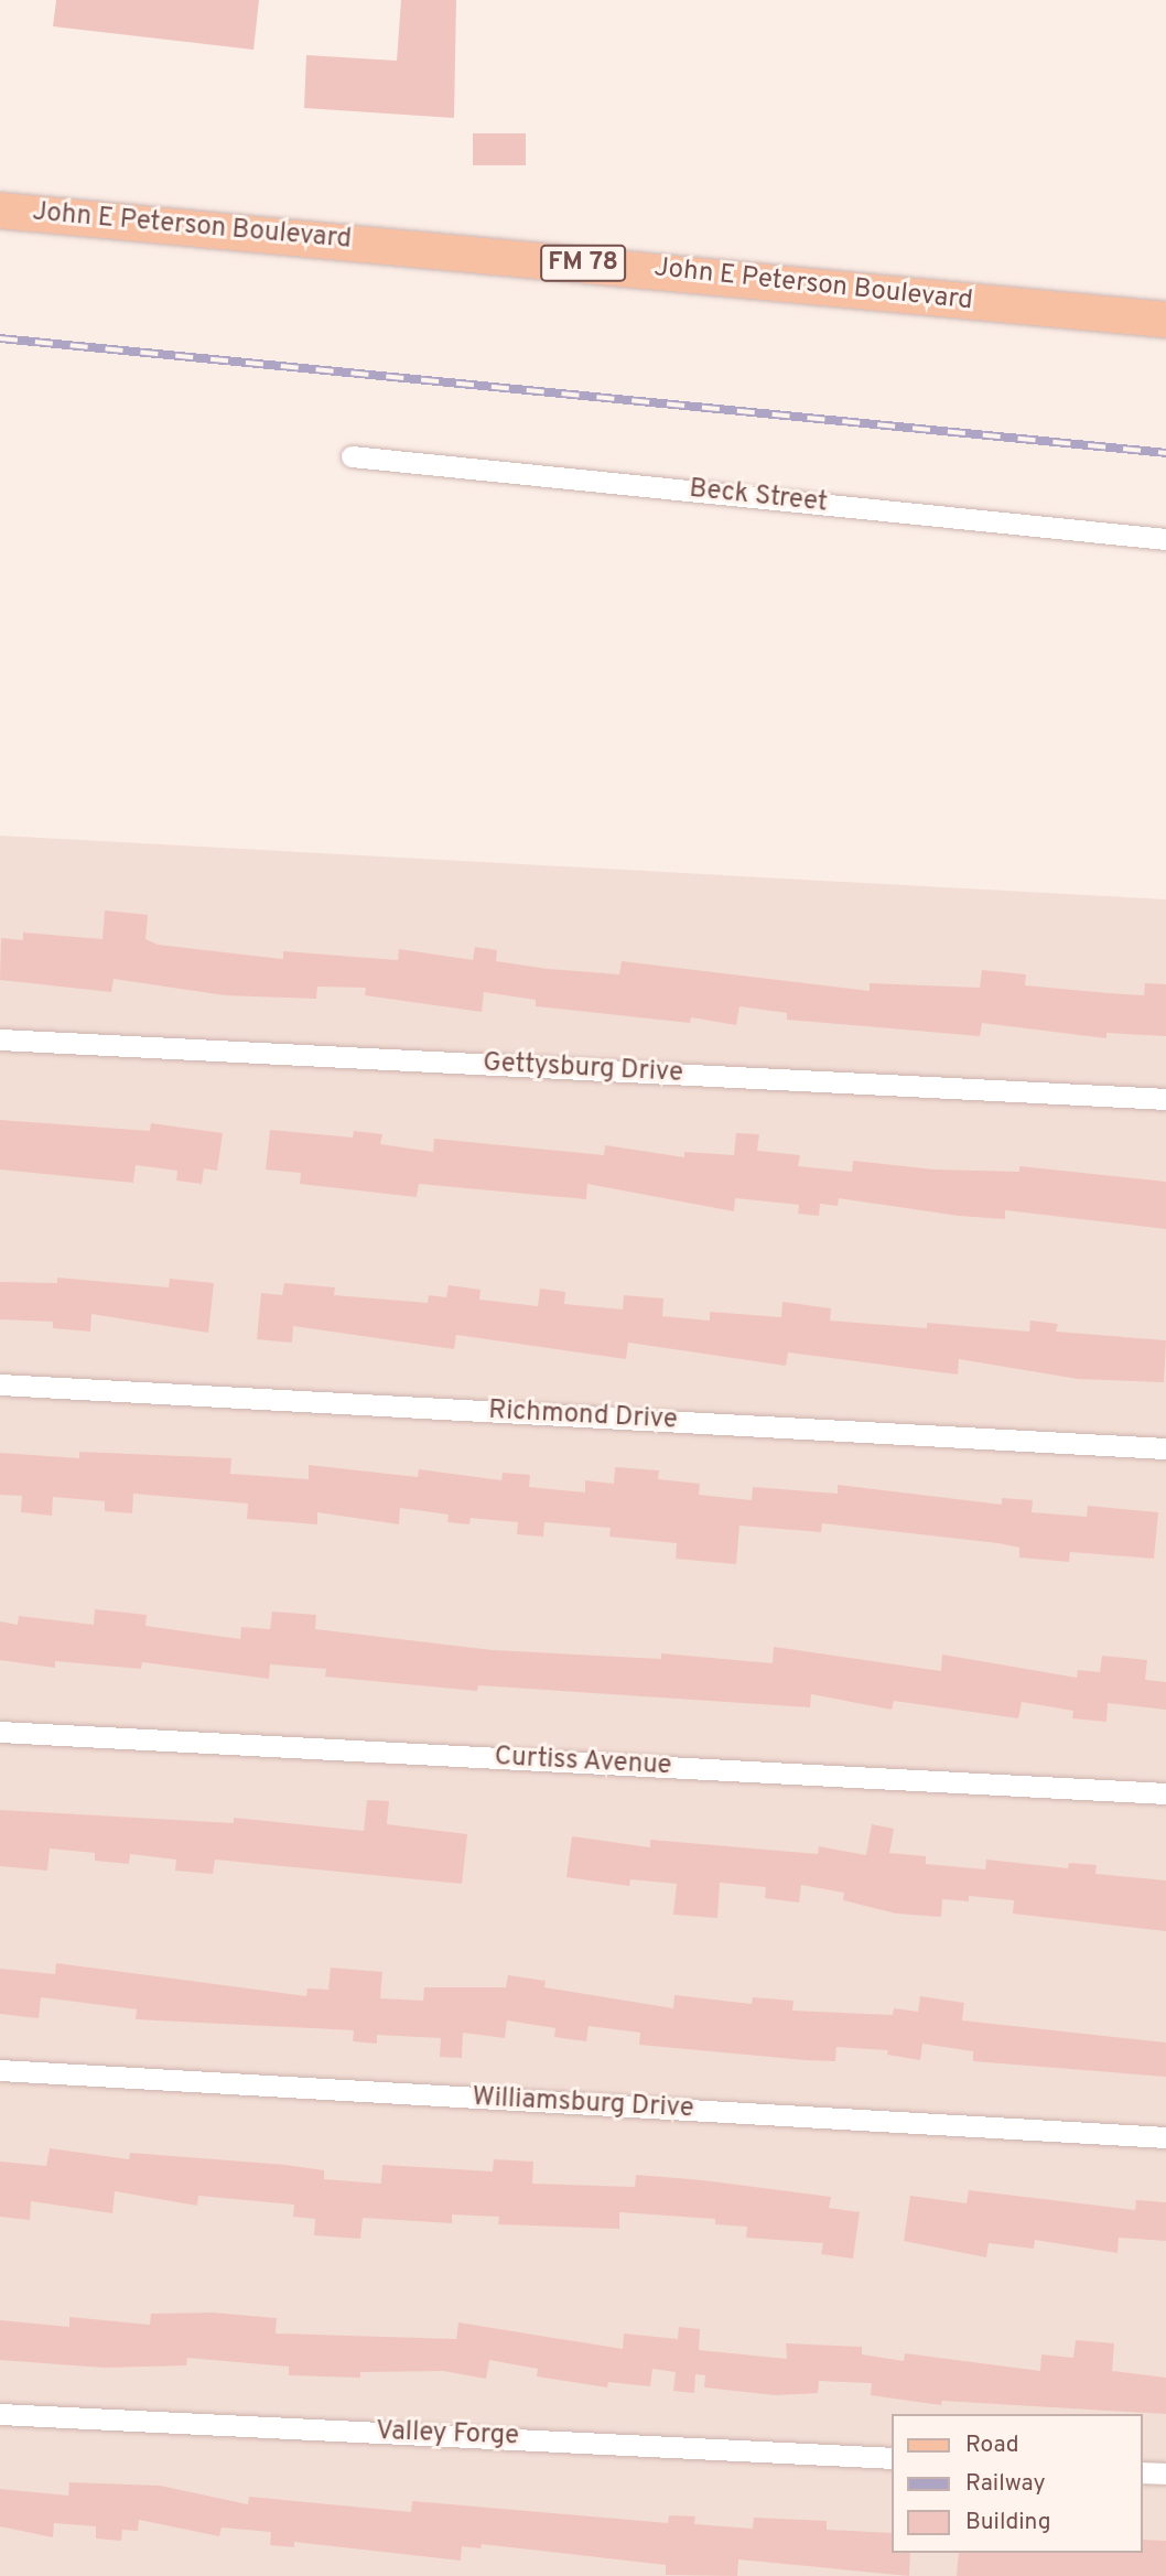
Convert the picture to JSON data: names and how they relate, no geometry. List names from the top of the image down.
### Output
{
  "streets": {
    "main road": ["John E Peterson Boulevard", "FM 78"],
    "street": [
      "Beck Street",
      "Gettysburg Drive",
      "Richmond Drive",
      "Curtiss Avenue",
      "Williamsburg Drive",
      "Valley Forge"
    ]
  },
  "legend": ["Road", "Railway", "Building"]
}
